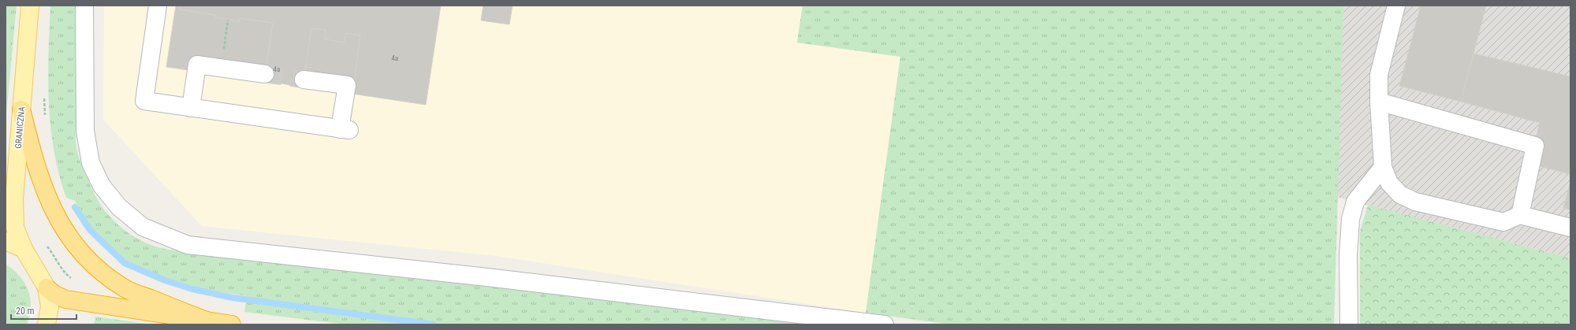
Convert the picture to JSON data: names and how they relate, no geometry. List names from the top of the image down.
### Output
{
  "streets": {
    "main road": ["GRANICZNA"]
  },
  "house_numbers": ["4a", "4a"],
  "scale_bar": "20 m"
}
